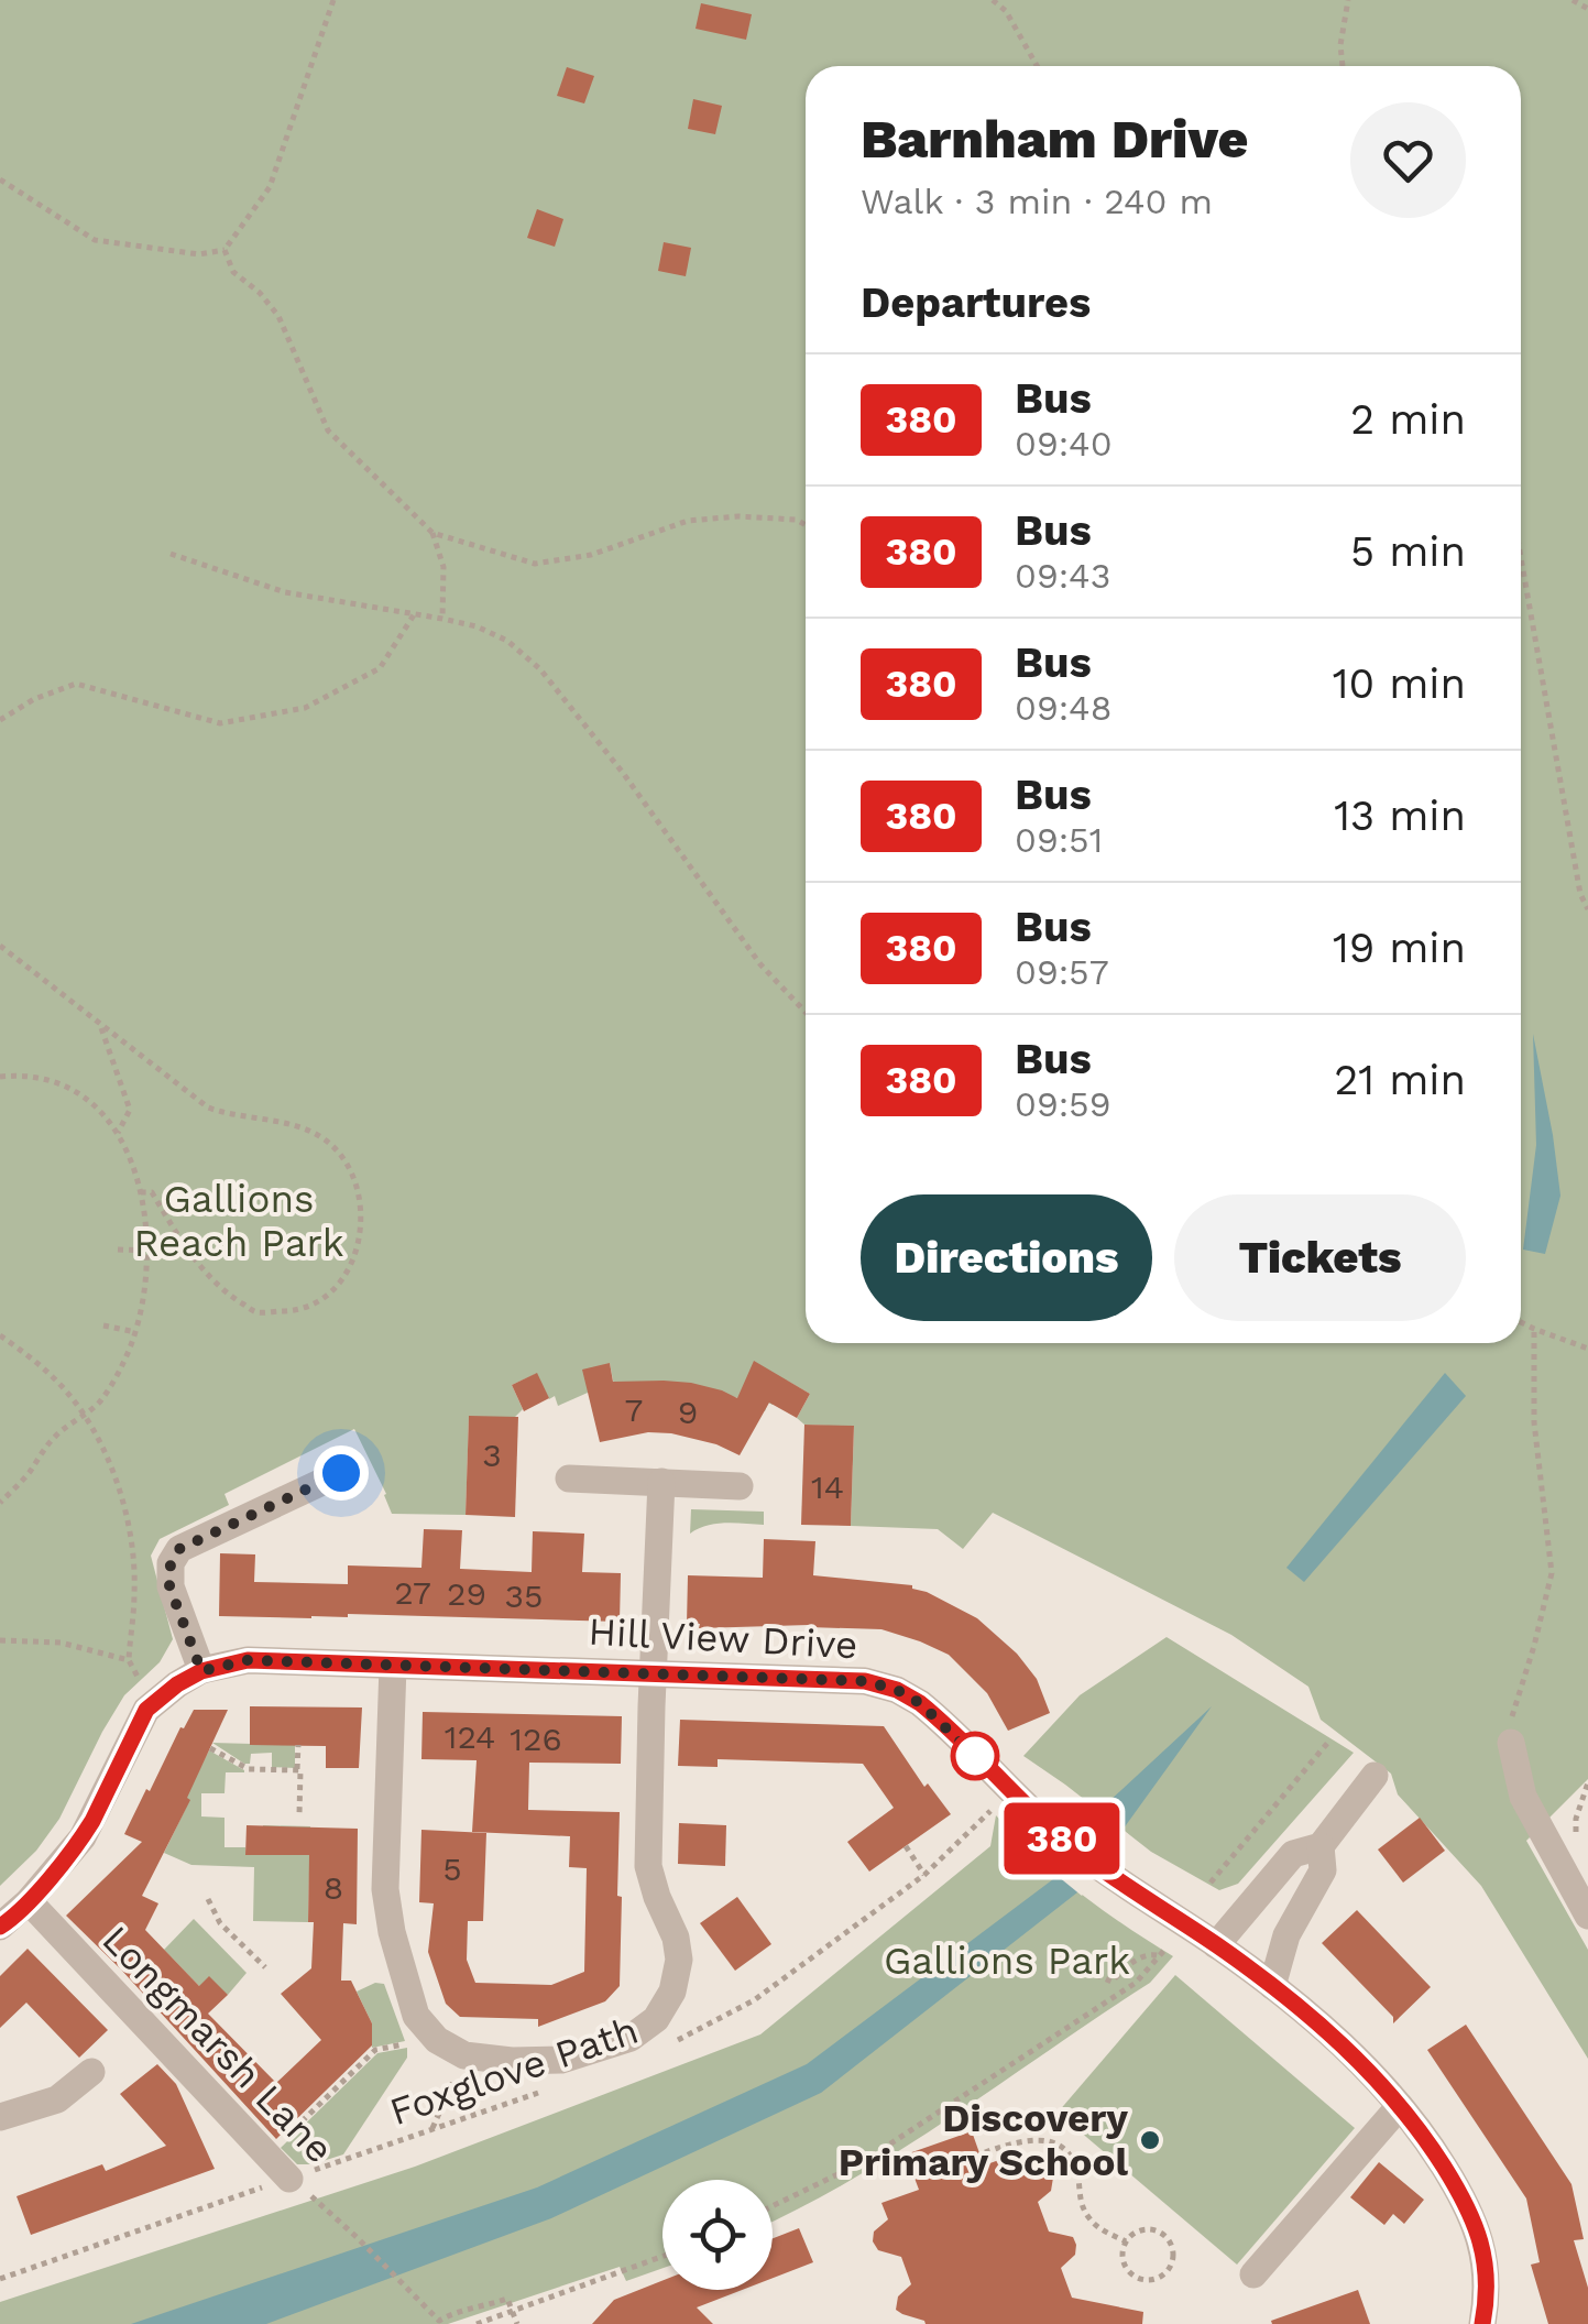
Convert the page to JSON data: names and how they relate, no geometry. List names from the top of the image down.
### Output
{
  "streets": {
    "street": ["Hill View Drive", "Longmarsh Lane"],
    "path": ["Foxglove Path"]
  },
  "crossings": [
    ["Hill View Drive", "Longmarsh Lane"],
    ["Longmarsh Lane", "Foxglove Path"]
  ],
  "parks": ["Gallions Reach Park", "Gallions Park"],
  "places": ["Discovery Primary School"],
  "lines": ["bus line 380"],
  "house_numbers": [
    "7",
    "9",
    "3",
    "14",
    "27",
    "29",
    "35",
    "124",
    "126",
    "5",
    "8"
  ],
  "page": {
    "on_map": "380",
    "heading": [
      ["Barnham Drive", "Walk · 3 min · 240 m"],
      "Departures"
    ],
    "list": [
      {
        "mark": "380",
        "name": "Bus",
        "note": "09:40",
        "value": "2 min"
      },
      {
        "mark": "380",
        "name": "Bus",
        "note": "09:43",
        "value": "5 min"
      },
      {
        "mark": "380",
        "name": "Bus",
        "note": "09:48",
        "value": "10 min"
      },
      {
        "mark": "380",
        "name": "Bus",
        "note": "09:51",
        "value": "13 min"
      },
      {
        "mark": "380",
        "name": "Bus",
        "note": "09:57",
        "value": "19 min"
      },
      {
        "mark": "380",
        "name": "Bus",
        "note": "09:59",
        "value": "21 min"
      }
    ],
    "buttons": ["Directions", "Tickets"]
  }
}
